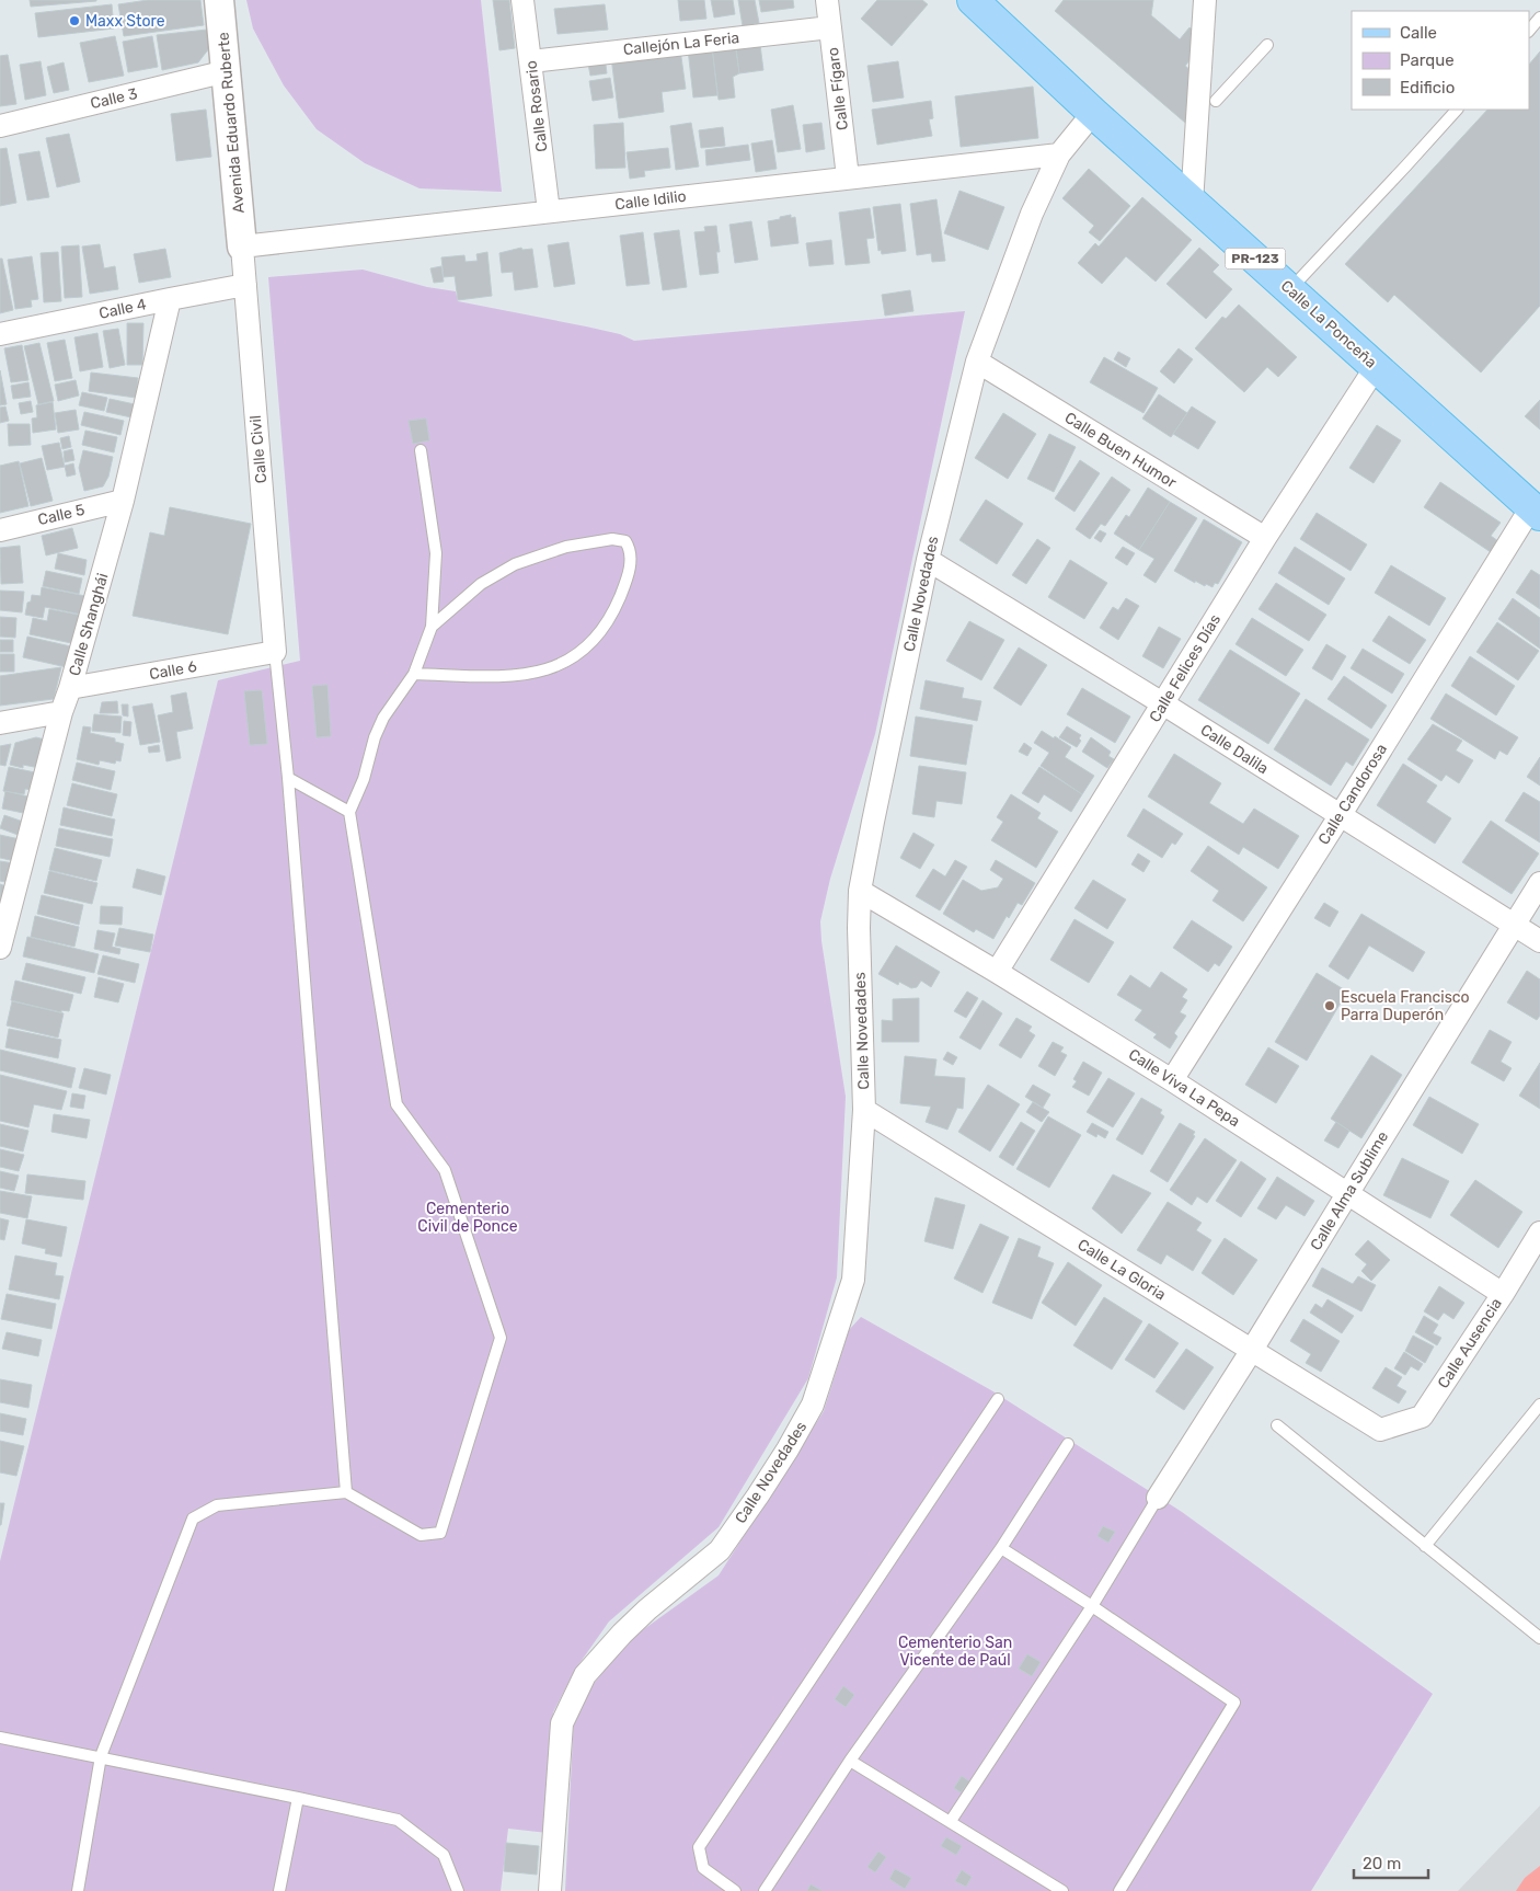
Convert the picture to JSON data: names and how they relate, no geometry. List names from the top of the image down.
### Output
{
  "streets": {
    "main road": ["PR-123", "Calle La Ponceña"],
    "street": [
      "Callejón La Feria",
      "Calle Fígaro",
      "Calle 3",
      "Calle Rosario",
      "Avenida Eduardo Ruberte",
      "Calle Idilio",
      "Calle 4",
      "Calle Civil",
      "Calle Buen Humor",
      "Calle 5",
      "Calle Novedades",
      "Calle Shanghái",
      "Calle Felices Días",
      "Calle 6",
      "Calle Dalila",
      "Calle Candorosa",
      "Calle Viva La Pepa",
      "Calle Alma Sublime",
      "Calle La Gloria",
      "Calle Ausencia"
    ]
  },
  "crossings": [
    ["Callejón La Feria", "Calle Fígaro"],
    ["Callejón La Feria", "Calle Rosario"],
    ["Calle Fígaro", "Calle Idilio"],
    ["Calle 3", "Avenida Eduardo Ruberte"],
    ["Calle Rosario", "Calle Idilio"],
    ["Avenida Eduardo Ruberte", "Calle Idilio"],
    ["Avenida Eduardo Ruberte", "Calle Civil"],
    ["Calle Idilio", "Calle Civil"],
    ["Calle Idilio", "Calle Novedades"],
    ["Calle 4", "Calle Civil"],
    ["Calle 4", "Calle Shanghái"],
    ["Calle La Ponceña", "Calle Novedades"],
    ["Calle La Ponceña", "Calle Felices Días"],
    ["Calle La Ponceña", "Calle Candorosa"],
    ["Calle Civil", "Calle 6"],
    ["Calle Buen Humor", "Calle Novedades"],
    ["Calle Buen Humor", "Calle Felices Días"],
    ["Calle 5", "Calle Shanghái"],
    ["Calle Novedades", "Calle Dalila"],
    ["Calle Novedades", "Calle Viva La Pepa"],
    ["Calle Novedades", "Calle La Gloria"],
    ["Calle Shanghái", "Calle 6"],
    ["Calle Felices Días", "Calle Dalila"],
    ["Calle Felices Días", "Calle Viva La Pepa"],
    ["Calle Dalila", "Calle Candorosa"],
    ["Calle Dalila", "Calle Alma Sublime"],
    ["Calle Candorosa", "Calle Viva La Pepa"],
    ["Calle Viva La Pepa", "Calle Alma Sublime"],
    ["Calle Viva La Pepa", "Calle Ausencia"],
    ["Calle Alma Sublime", "Calle La Gloria"],
    ["Calle La Gloria", "Calle Ausencia"]
  ],
  "parks": ["Cementerio Civil de Ponce", "Cementerio San Vicente de Paúl"],
  "places": ["Maxx Store", "Escuela Francisco Parra Duperón"],
  "legend": ["Calle", "Parque", "Edificio"],
  "scale_bar": "20 m"
}
